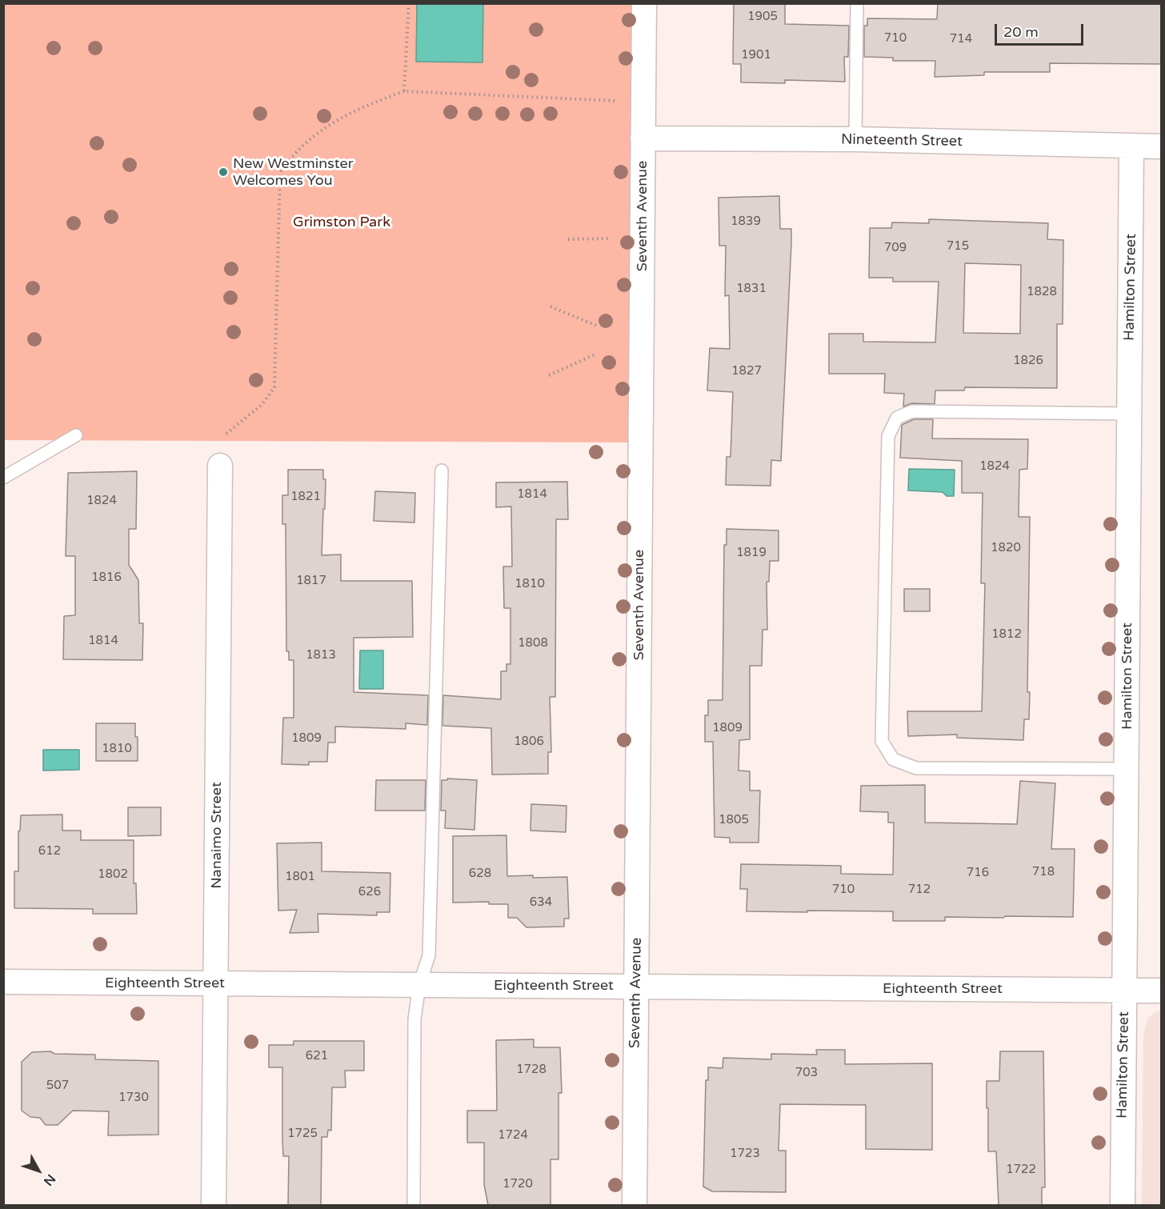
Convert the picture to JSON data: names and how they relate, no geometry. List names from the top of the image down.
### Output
{
  "streets": {
    "street": [
      "Nineteenth Street",
      "Seventh Avenue",
      "Hamilton Street",
      "Nanaimo Street",
      "Eighteenth Street"
    ]
  },
  "crossings": [
    ["Nineteenth Street", "Seventh Avenue"],
    ["Nineteenth Street", "Hamilton Street"],
    ["Seventh Avenue", "Eighteenth Street"],
    ["Hamilton Street", "Eighteenth Street"],
    ["Nanaimo Street", "Eighteenth Street"]
  ],
  "parks": ["Grimston Park"],
  "places": ["New Westminster Welcomes You"],
  "house_numbers": [
    "1905",
    "710",
    "714",
    "1901",
    "1839",
    "715",
    "709",
    "1831",
    "1828",
    "1826",
    "1827",
    "1824",
    "1814",
    "1821",
    "1824",
    "1820",
    "1819",
    "1816",
    "1817",
    "1810",
    "1812",
    "1814",
    "1808",
    "1813",
    "1809",
    "1809",
    "1806",
    "1810",
    "1805",
    "612",
    "718",
    "716",
    "628",
    "1802",
    "1801",
    "710",
    "712",
    "626",
    "634",
    "621",
    "1728",
    "703",
    "507",
    "1730",
    "1725",
    "1724",
    "1723",
    "1722",
    "1720"
  ],
  "scale_bar": "20 m",
  "north": "bottom right"
}
